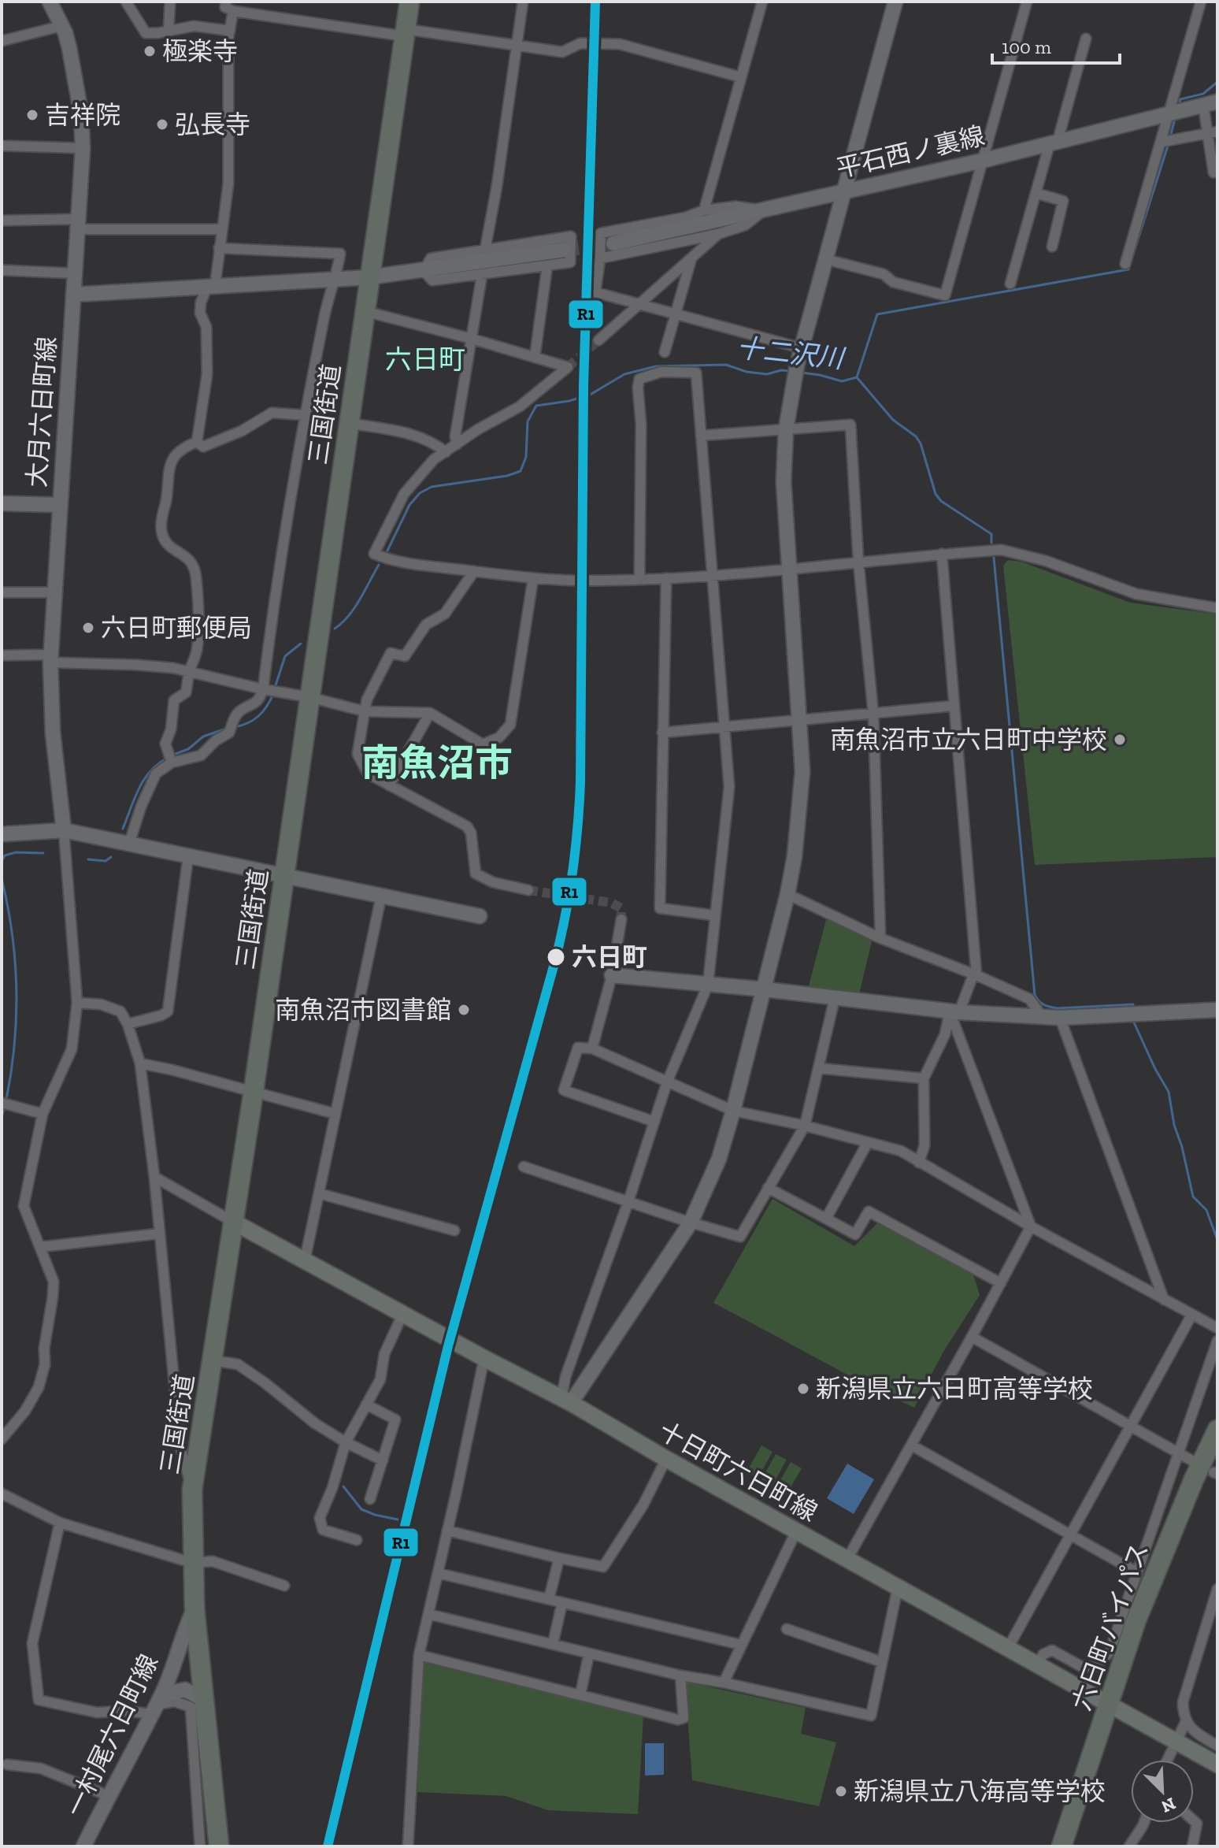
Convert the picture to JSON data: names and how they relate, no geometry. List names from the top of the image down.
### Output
{
  "streets": {
    "highway": ["三国街道", "六日町バイパス"],
    "main road": ["十日町六日町線"],
    "street": ["平石西ノ裏線", "大月六日町線", "一村尾六日町線"]
  },
  "crossings": [
    ["三国街道", "十日町六日町線"],
    ["三国街道", "一村尾六日町線"],
    ["十日町六日町線", "六日町バイパス"]
  ],
  "districts": ["六日町", "南魚沼市"],
  "water": ["十二沢川"],
  "places": [
    "極楽寺",
    "吉祥院",
    "弘長寺",
    "六日町郵便局",
    "南魚沼市立六日町中学校",
    "六日町",
    "南魚沼市図書館",
    "新潟県立六日町高等学校",
    "新潟県立八海高等学校"
  ],
  "lines": ["transit line R1"],
  "scale_bar": "100 m",
  "north": "bottom right"
}
